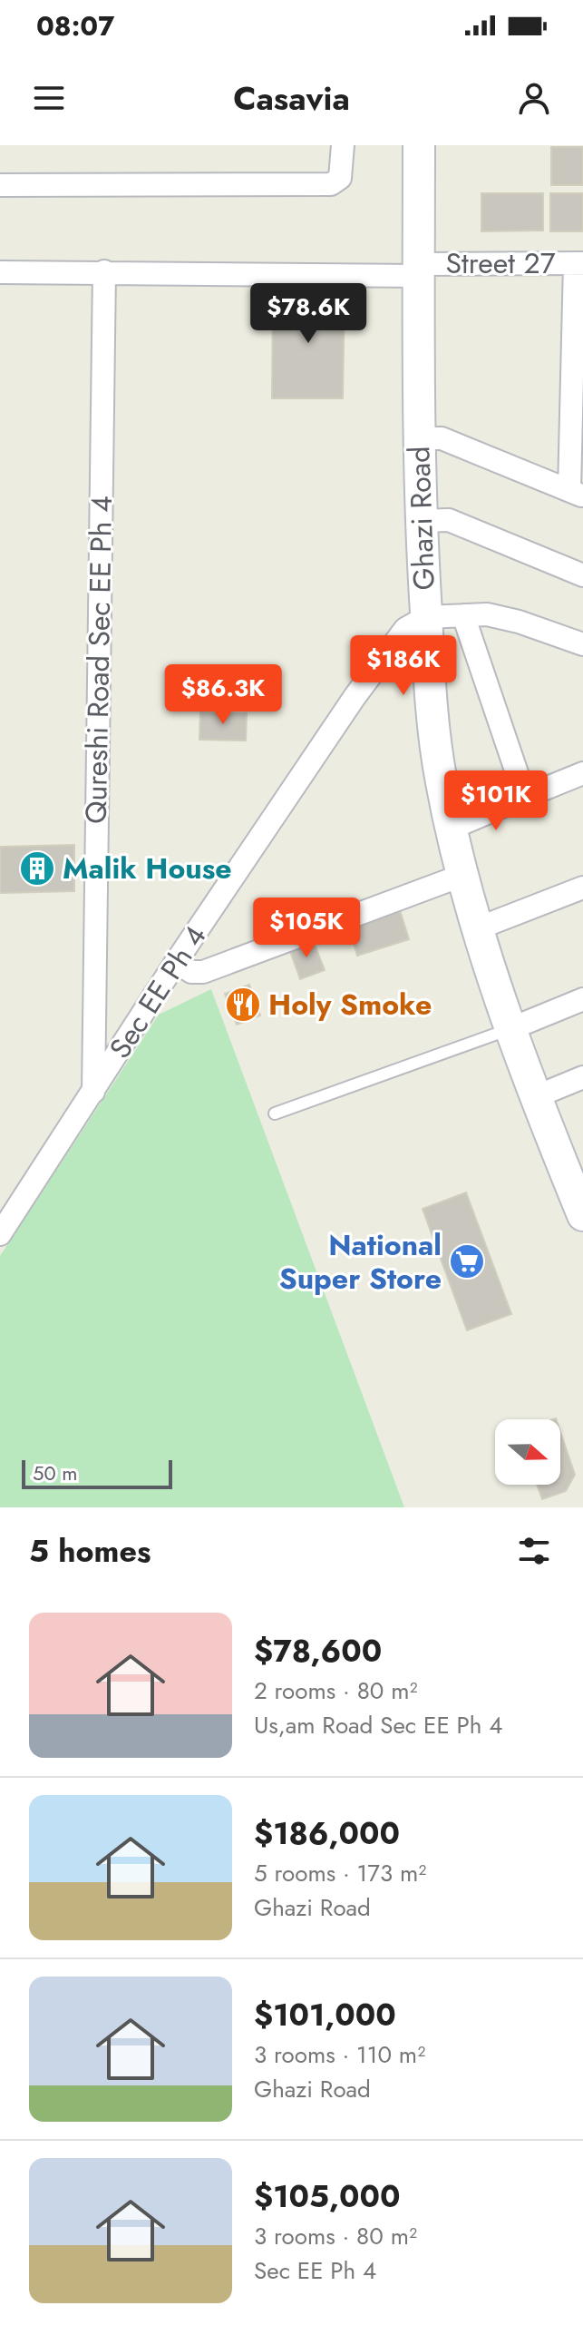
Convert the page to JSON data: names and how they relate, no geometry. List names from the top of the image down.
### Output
{
  "streets": {
    "main road": ["Ghazi Road"],
    "street": ["Street 27", "Qureshi Road Sec EE Ph 4", "Sec EE Ph 4"]
  },
  "crossings": [
    ["Street 27", "Ghazi Road"],
    ["Street 27", "Qureshi Road Sec EE Ph 4"],
    ["Ghazi Road", "Sec EE Ph 4"],
    ["Qureshi Road Sec EE Ph 4", "Sec EE Ph 4"]
  ],
  "places": {
    "building": ["Malik House"],
    "restaurant": ["Holy Smoke"],
    "supermarket": ["National Super Store"]
  },
  "scale_bar": "50 m",
  "north": "right",
  "page": {
    "status": "08:07",
    "header": "Casavia",
    "price": [
      "$78.6K",
      "$186K",
      "$86.3K",
      "$101K",
      "$105K"
    ],
    "scale": "50 m",
    "heading": "5 homes",
    "list": [
      {
        "name": "$78,600",
        "note": "2 rooms · 80 m² · Us,am Road Sec EE Ph 4"
      },
      {
        "name": "$186,000",
        "note": "5 rooms · 173 m² · Ghazi Road"
      },
      {
        "name": "$101,000",
        "note": "3 rooms · 110 m² · Ghazi Road"
      },
      {
        "name": "$105,000",
        "note": "3 rooms · 80 m² · Sec EE Ph 4"
      }
    ]
  }
}
